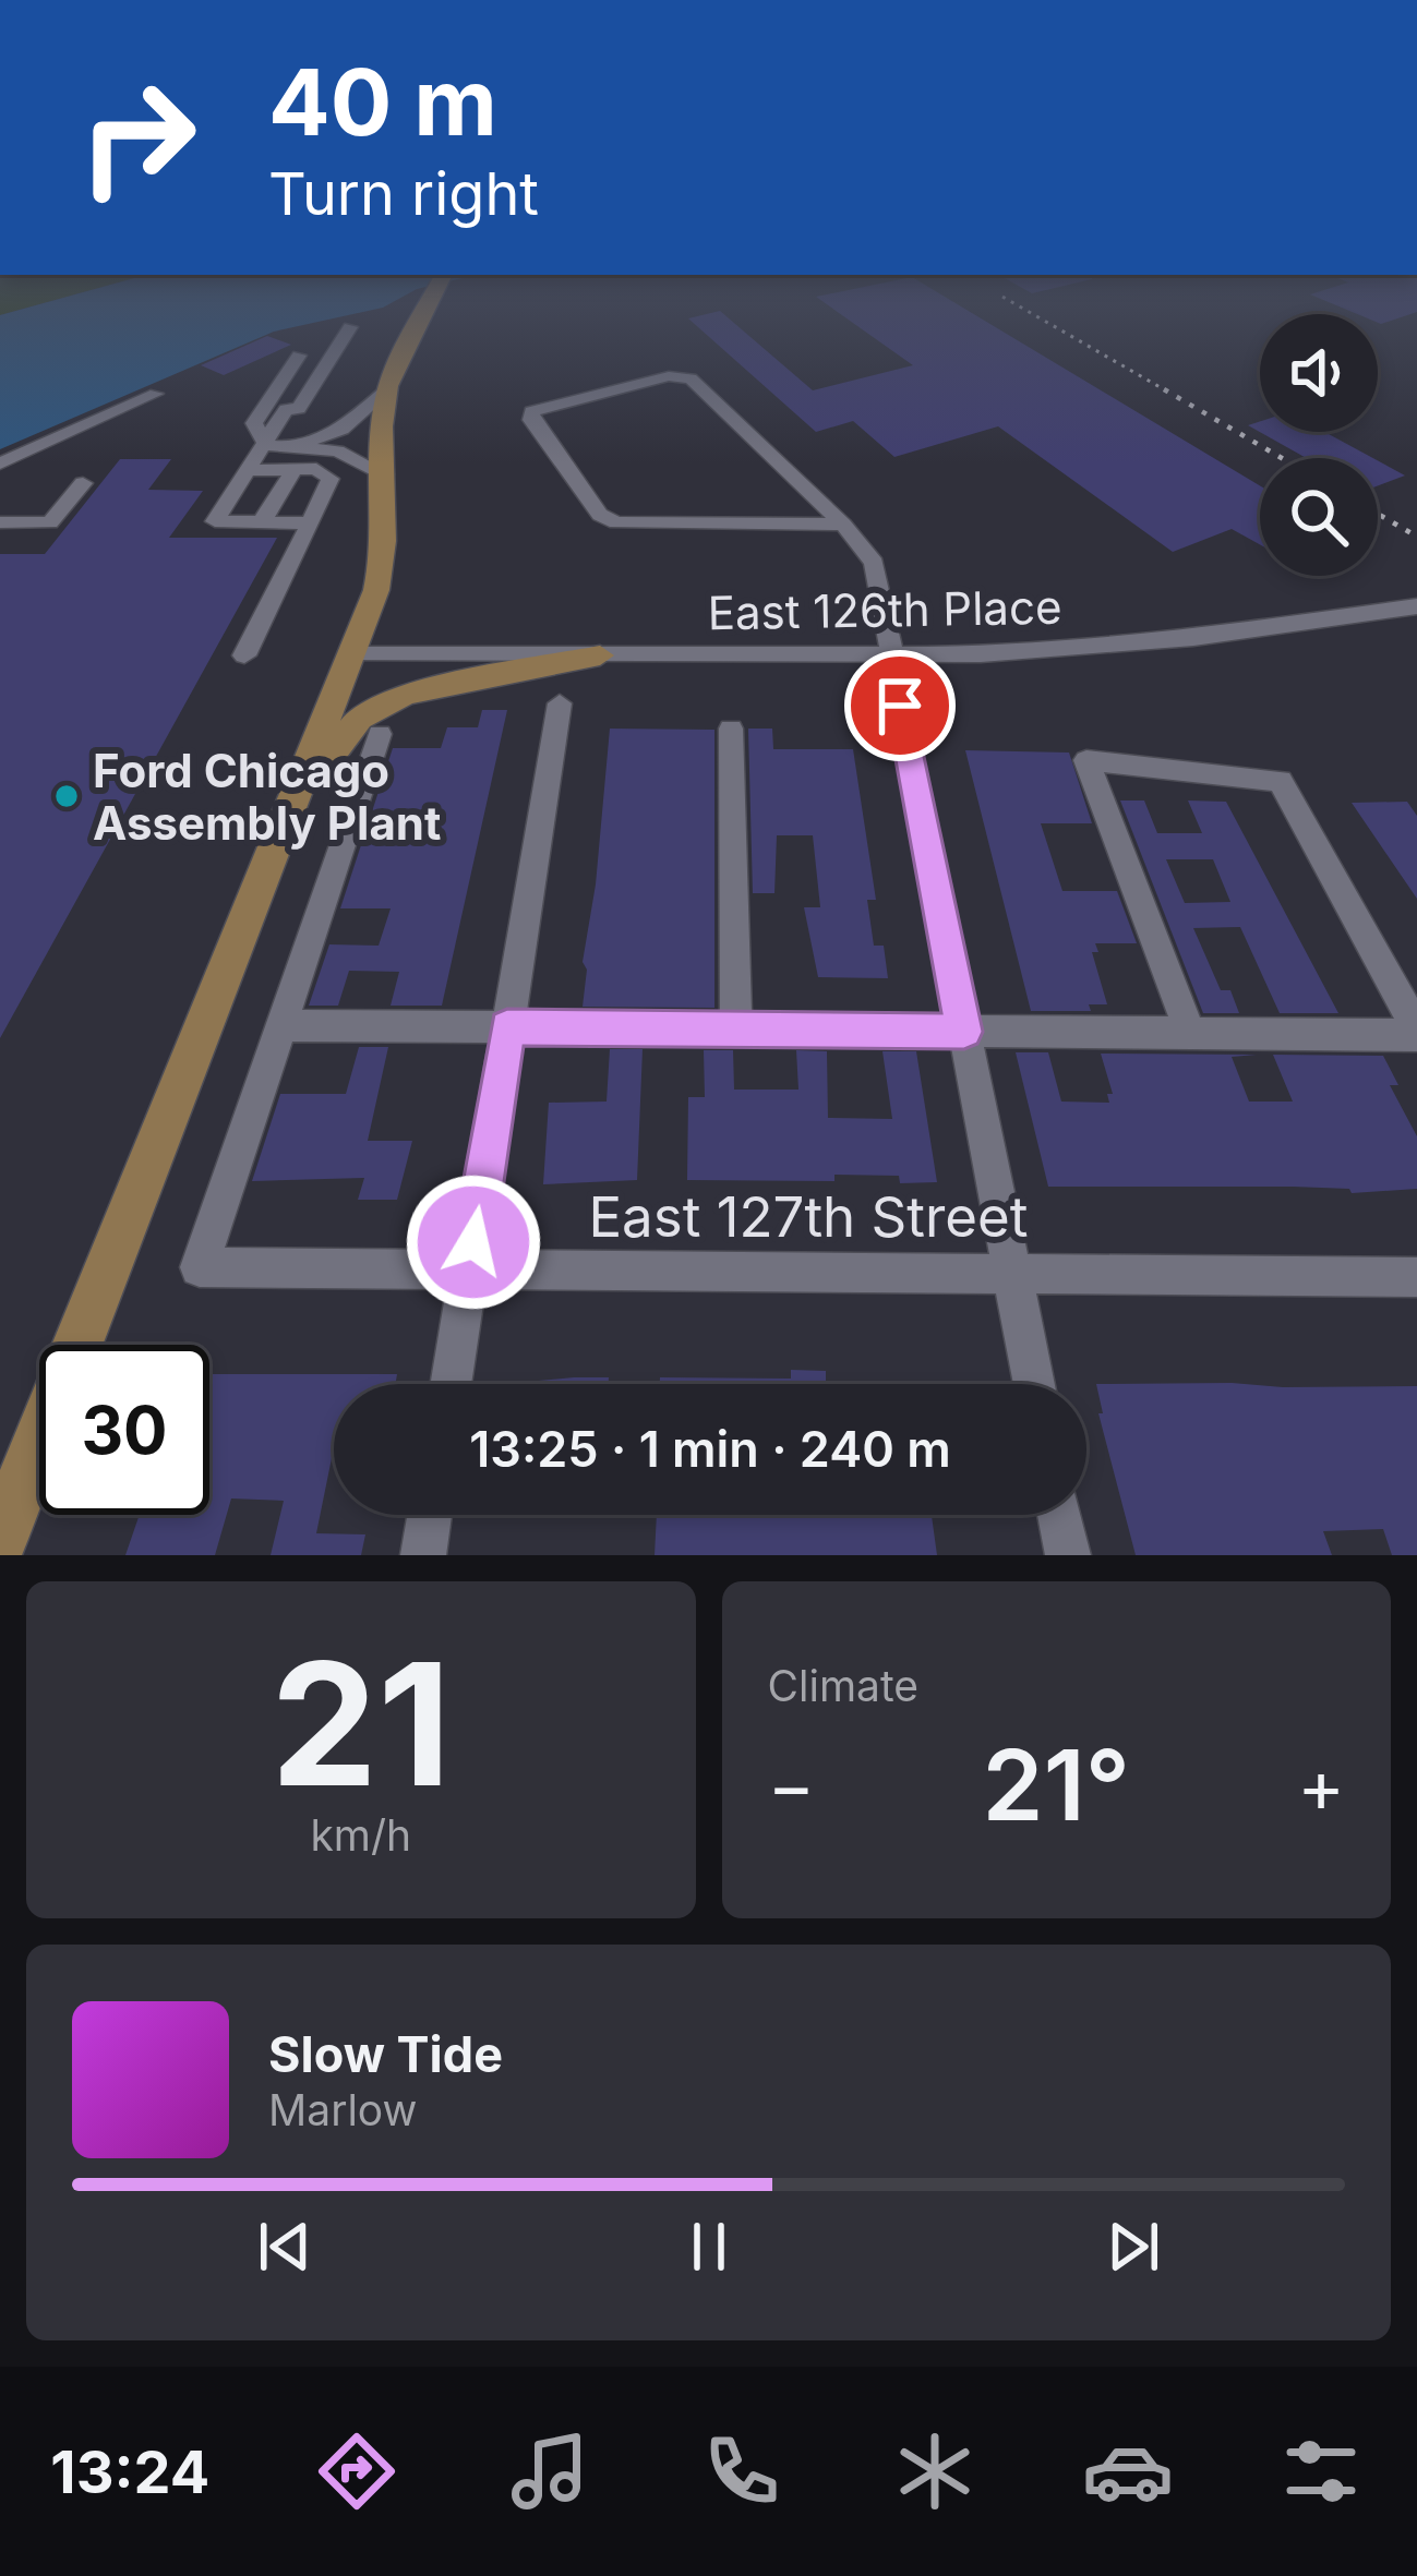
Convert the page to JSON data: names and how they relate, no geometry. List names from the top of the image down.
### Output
{
  "streets": {
    "street": ["East 126th Place", "East 127th Street"]
  },
  "places": ["Ford Chicago Assembly Plant"],
  "page": {
    "turn": ["40 m", "Turn right"],
    "limit": "30",
    "trip": "13:25 · 1 min · 240 m",
    "tile": [
      ["21", "km/h"],
      "Climate"
    ],
    "heat": ["−", "21°", "+"],
    "song": ["Slow Tide", "Marlow"],
    "tabs": "13:24"
  }
}
